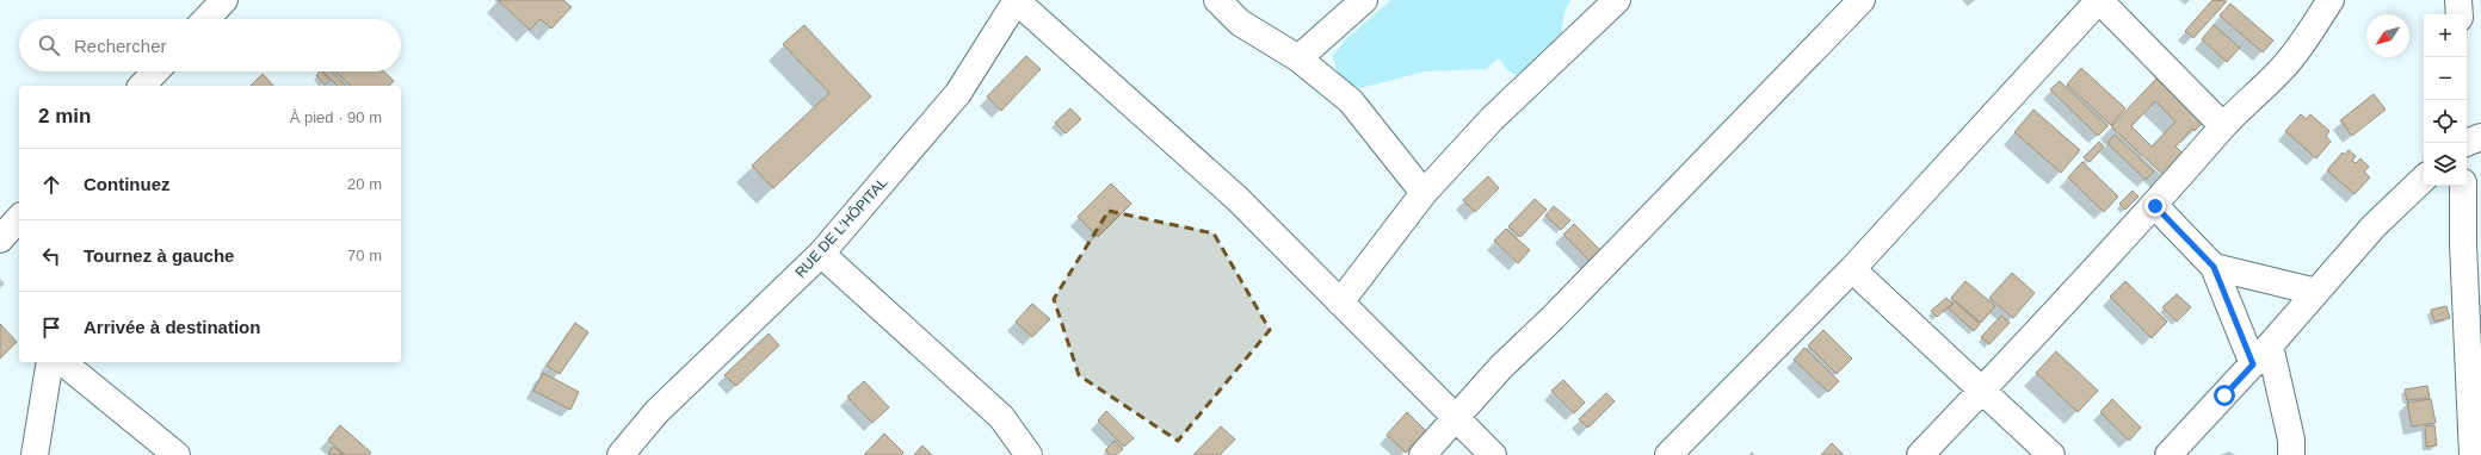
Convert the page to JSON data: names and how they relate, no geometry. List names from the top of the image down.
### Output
{
  "streets": {
    "main road": ["RUE DE L'HÔPITAL"]
  },
  "north": "bottom left",
  "page": {
    "map_buttons": ["+", "−"],
    "search": "Rechercher",
    "heading": ["2 min", "À pied · 90 m"],
    "list": [
      ["Continuez", "20 m"],
      ["Tournez à gauche", "70 m"],
      "Arrivée à destination"
    ]
  }
}
